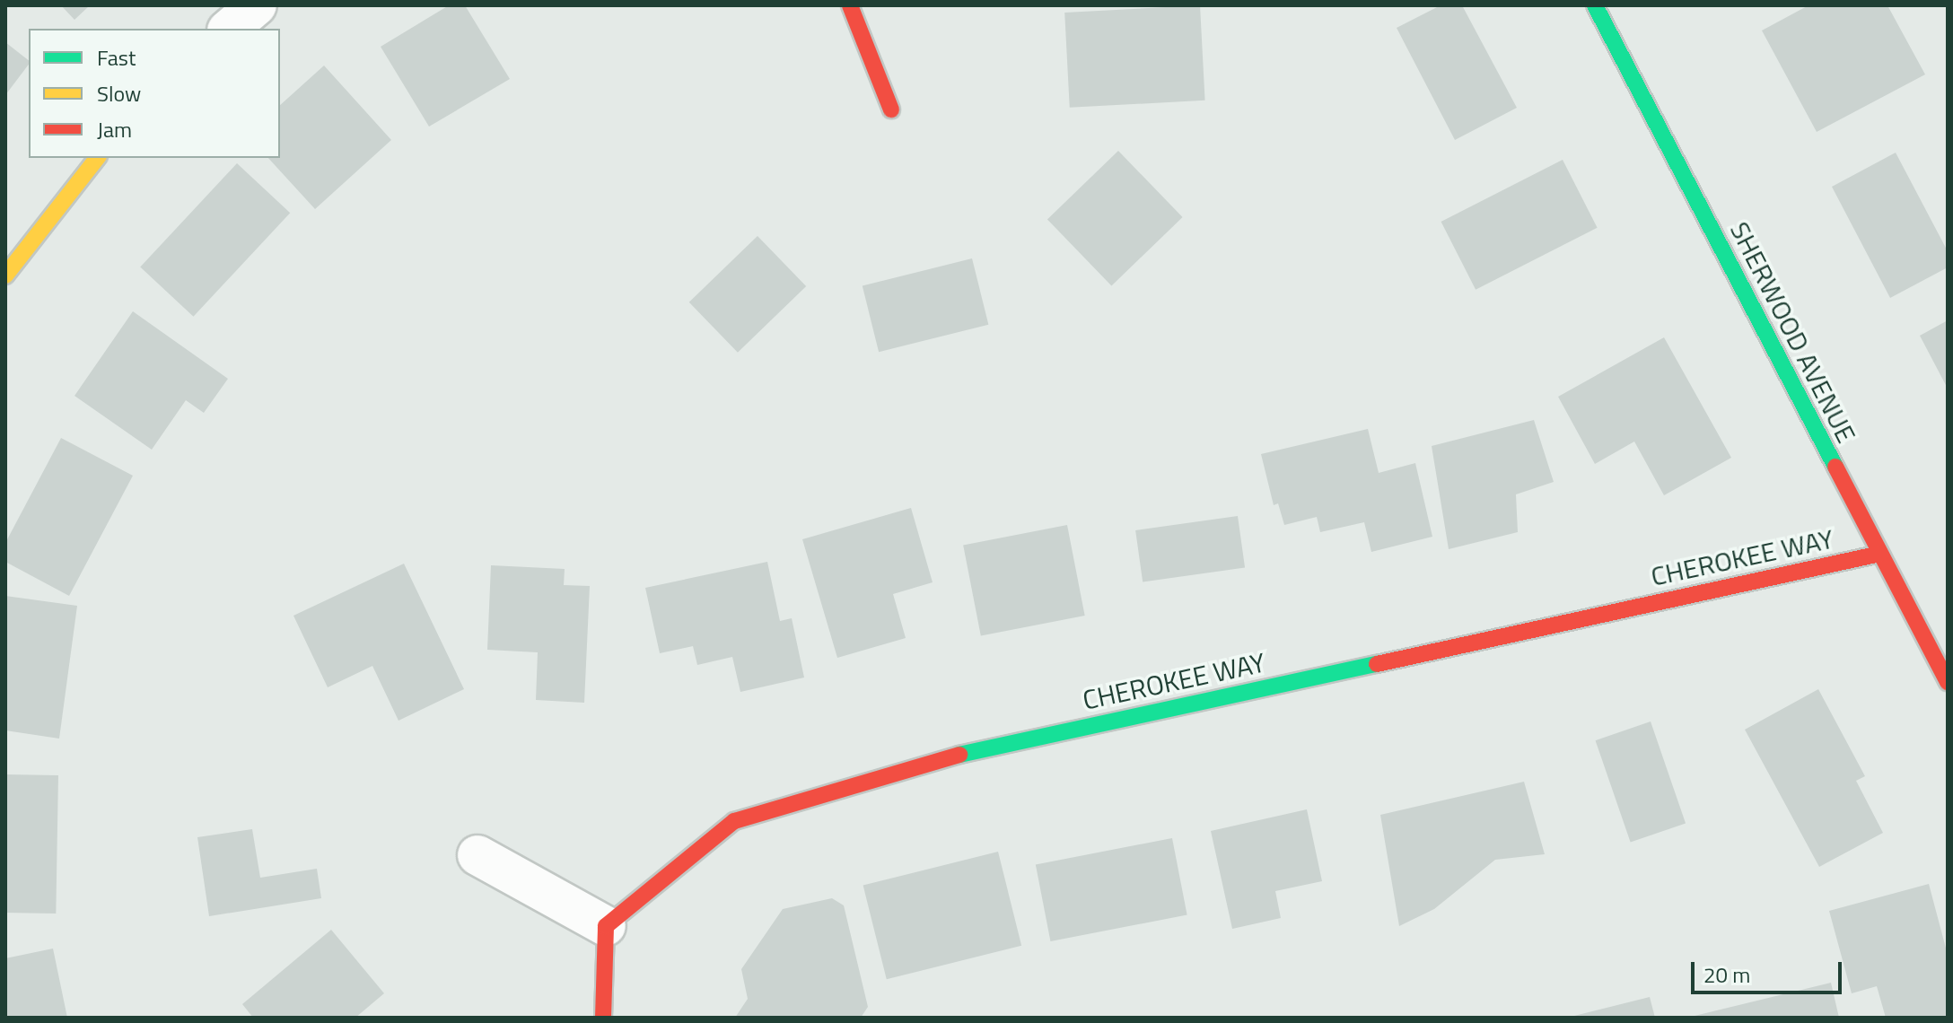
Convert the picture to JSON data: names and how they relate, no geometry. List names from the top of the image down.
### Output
{
  "streets": {
    "street": ["SHERWOOD AVENUE", "CHEROKEE WAY"]
  },
  "crossings": [
    ["SHERWOOD AVENUE", "CHEROKEE WAY"]
  ],
  "legend": ["Fast", "Slow", "Jam"],
  "scale_bar": "20 m"
}
